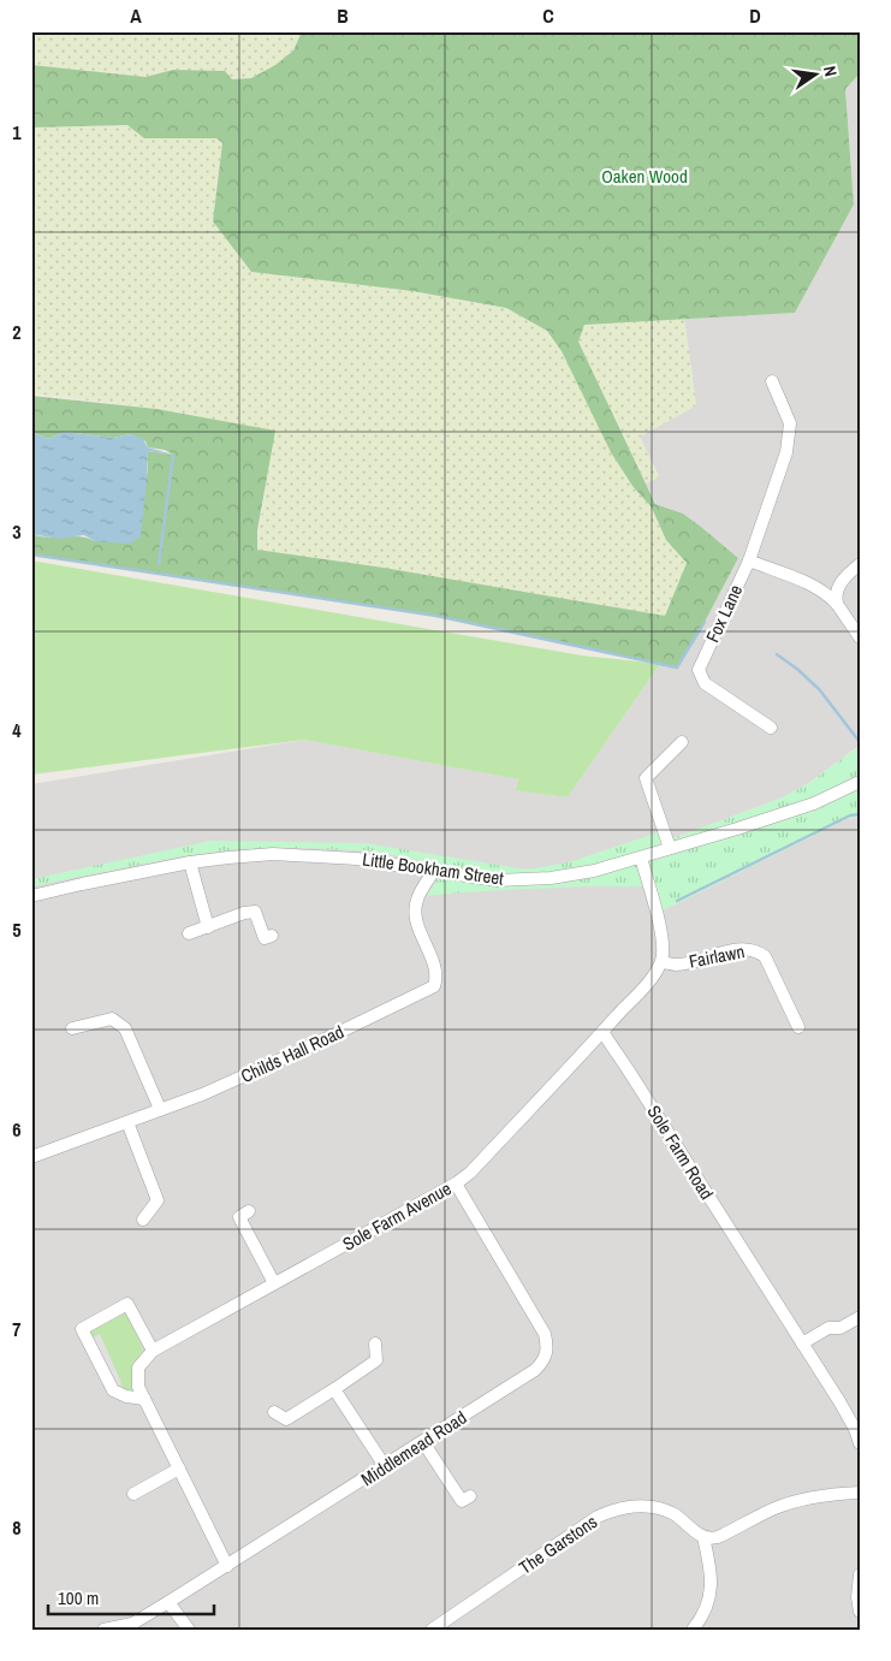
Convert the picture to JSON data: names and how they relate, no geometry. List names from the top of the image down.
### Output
{
  "streets": {
    "street": [
      "Fox Lane",
      "Little Bookham Street",
      "Fairlawn",
      "Childs Hall Road",
      "Sole Farm Road",
      "Sole Farm Avenue",
      "Middlemead Road",
      "The Garstons"
    ]
  },
  "crossings": [
    ["Little Bookham Street", "Childs Hall Road"],
    ["Sole Farm Road", "Sole Farm Avenue"],
    ["Sole Farm Avenue", "Middlemead Road"]
  ],
  "parks": ["Oaken Wood"],
  "scale_bar": "100 m",
  "north": "right",
  "grid": {
    "columns": [
      "A",
      "B",
      "C",
      "D"
    ],
    "rows": [
      "1",
      "2",
      "3",
      "4",
      "5",
      "6",
      "7",
      "8"
    ]
  }
}
